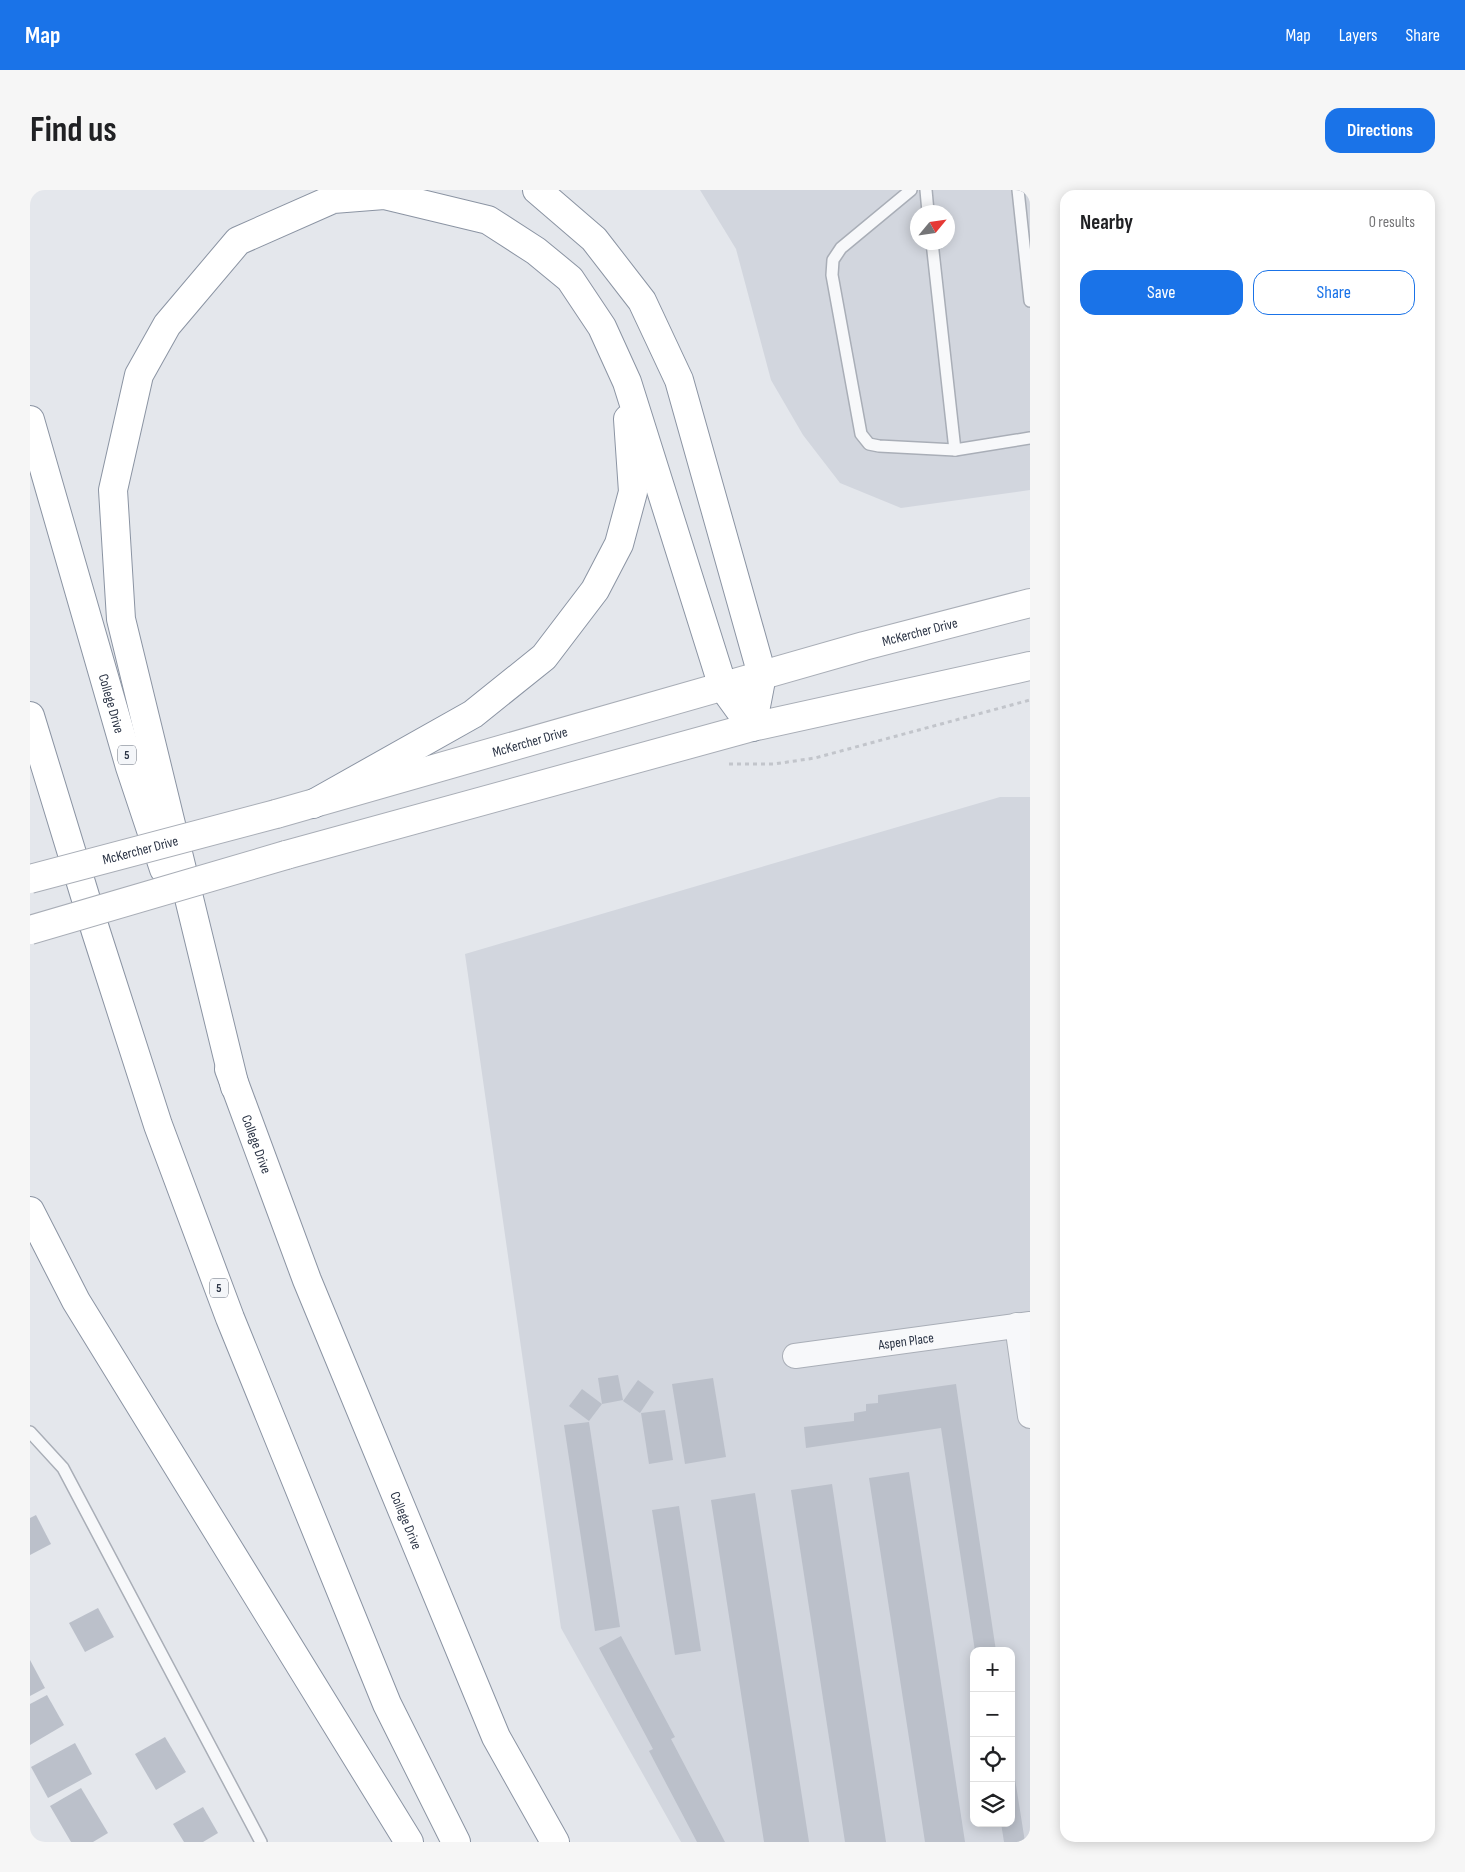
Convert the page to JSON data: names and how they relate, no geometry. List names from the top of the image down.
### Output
{
  "streets": {
    "main road": ["McKercher Drive", "College Drive", "5"],
    "street": ["Aspen Place"]
  },
  "north": "top right",
  "page": {
    "header": "Map",
    "nav": ["Map", "Layers", "Share"],
    "buttons": [
      "Directions",
      ["Save", "Share"]
    ],
    "title": "Find us",
    "heading": ["Nearby", "0 results"],
    "map_buttons": ["+", "−"]
  }
}
